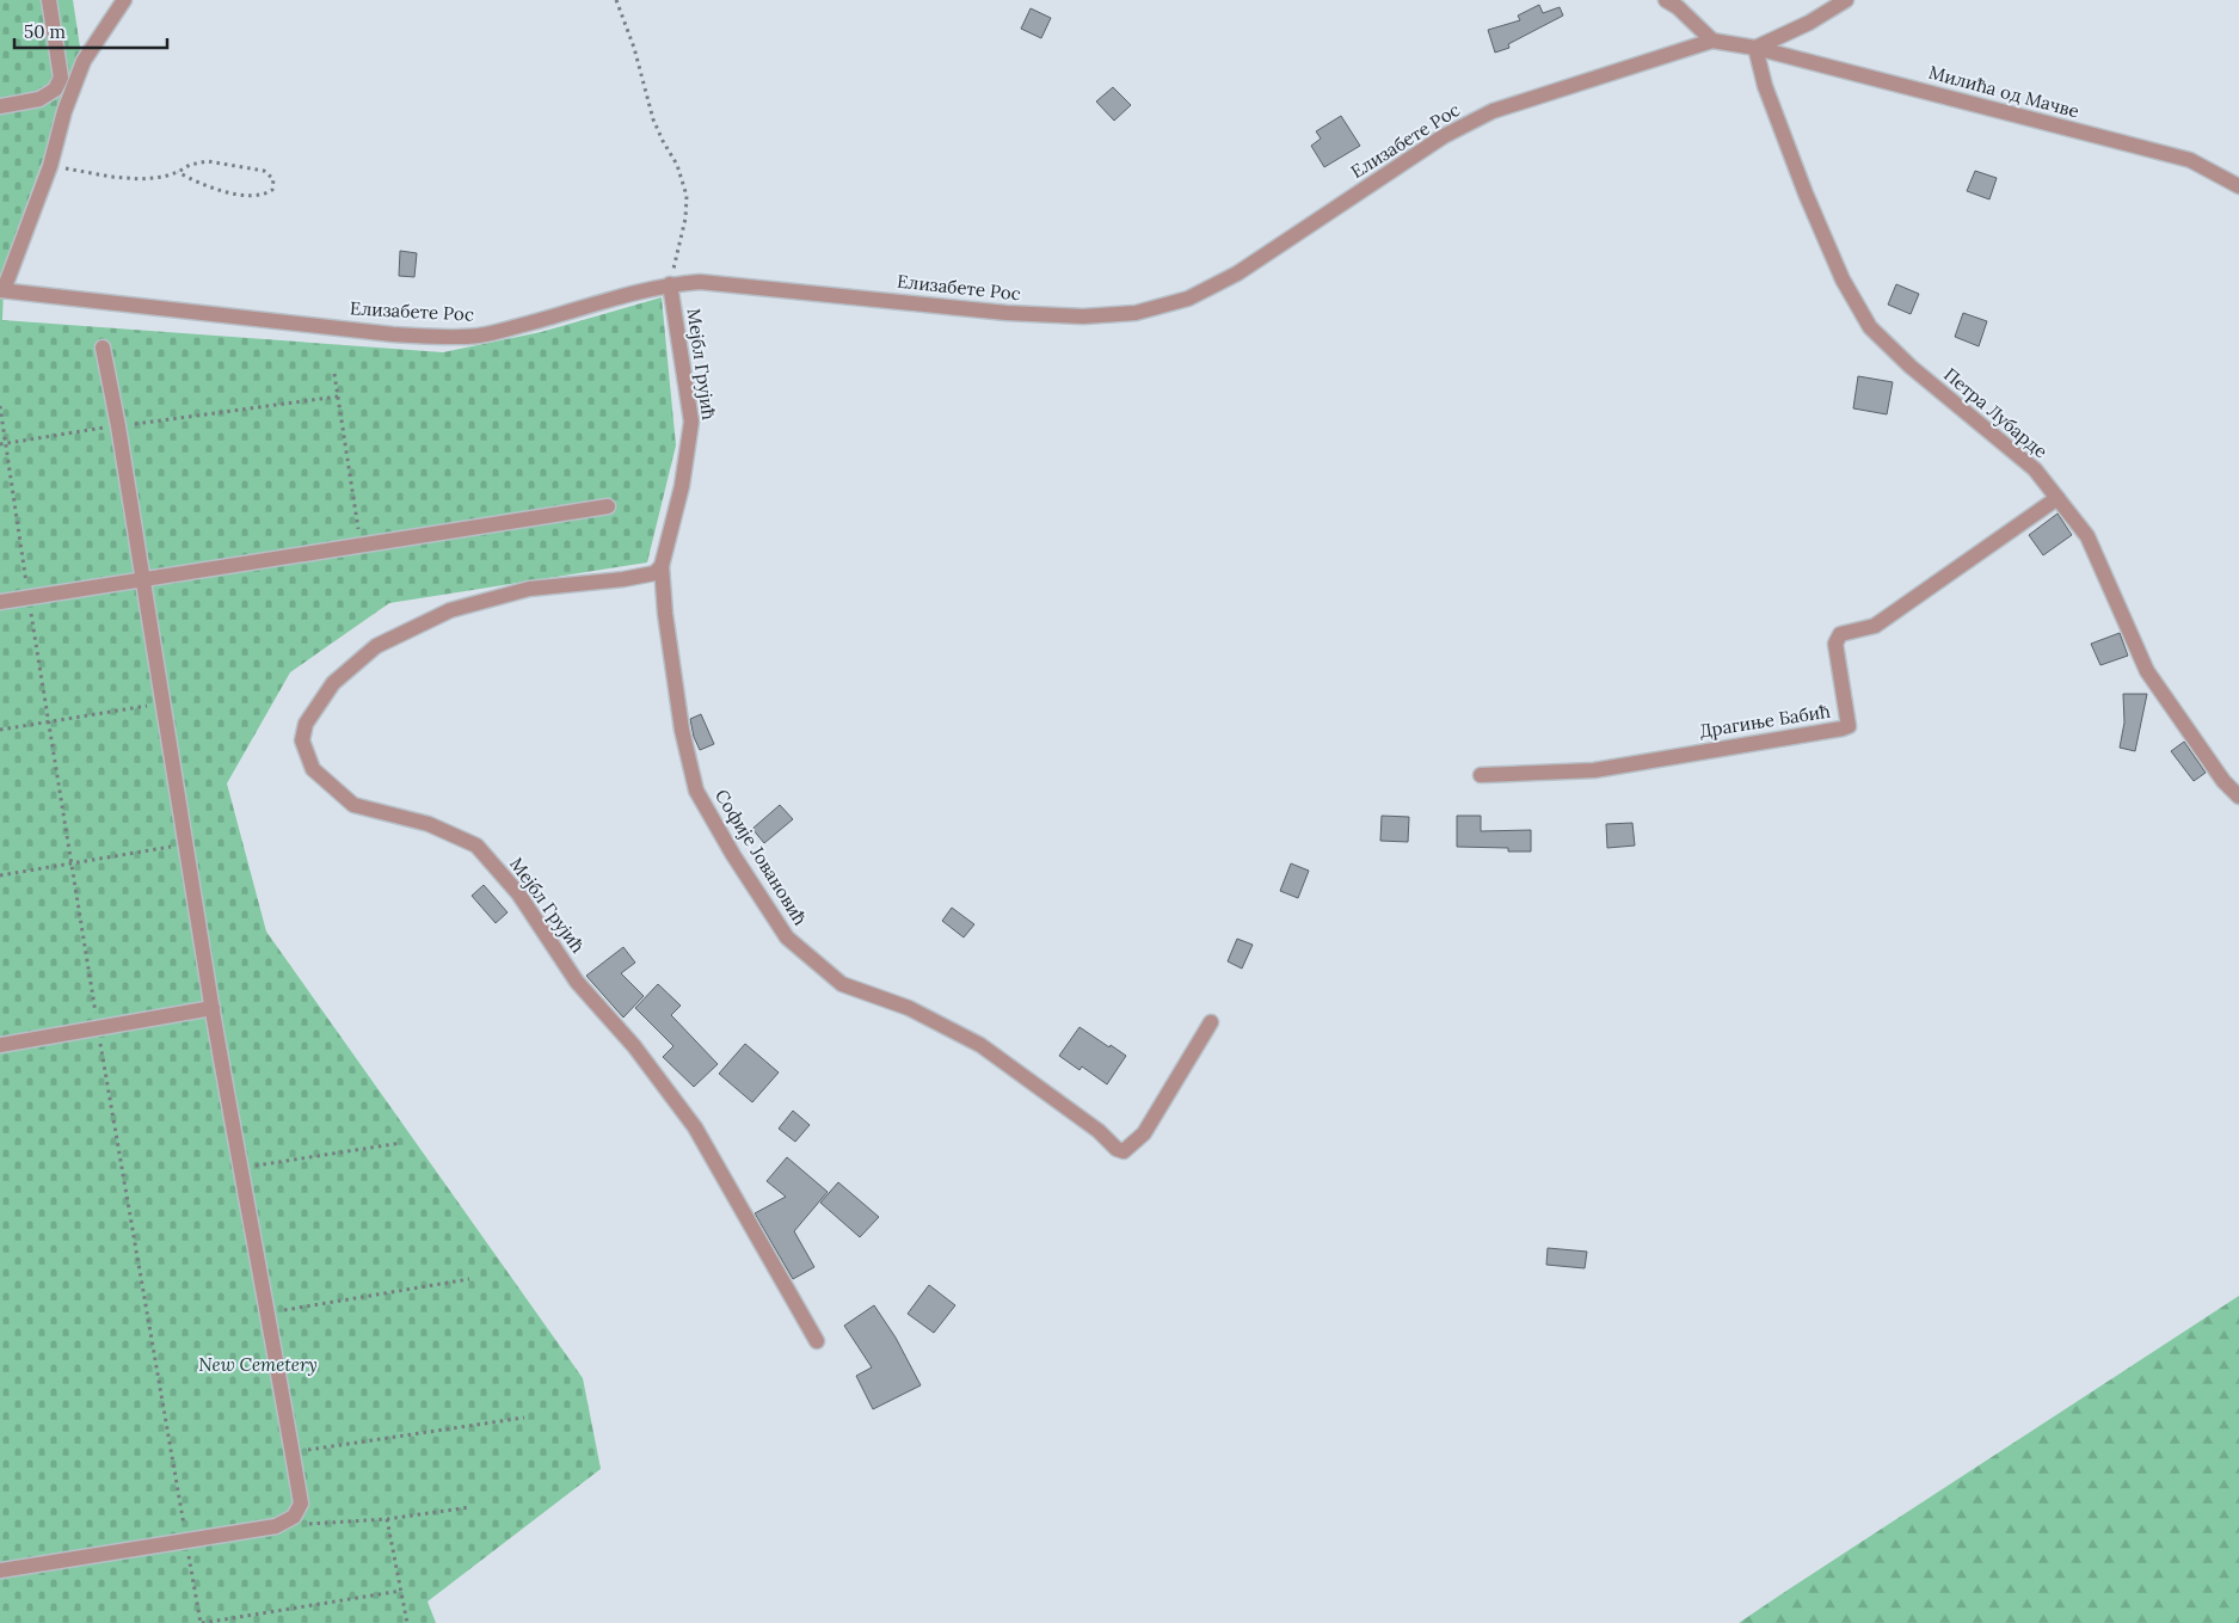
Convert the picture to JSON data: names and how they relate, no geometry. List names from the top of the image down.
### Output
{
  "streets": {
    "street": [
      "Милића од Мачве",
      "Елизабете Рос",
      "Мејбл Грујић",
      "Петра Лубарде",
      "Драгиње Бабић",
      "Софије Јовановић"
    ]
  },
  "crossings": [
    ["Милића од Мачве", "Елизабете Рос"],
    ["Милића од Мачве", "Петра Лубарде"],
    ["Елизабете Рос", "Мејбл Грујић"],
    ["Елизабете Рос", "Петра Лубарде"],
    ["Мејбл Грујић", "Софије Јовановић"],
    ["Петра Лубарде", "Драгиње Бабић"]
  ],
  "parks": ["New Cemetery"],
  "scale_bar": "50 m"
}
